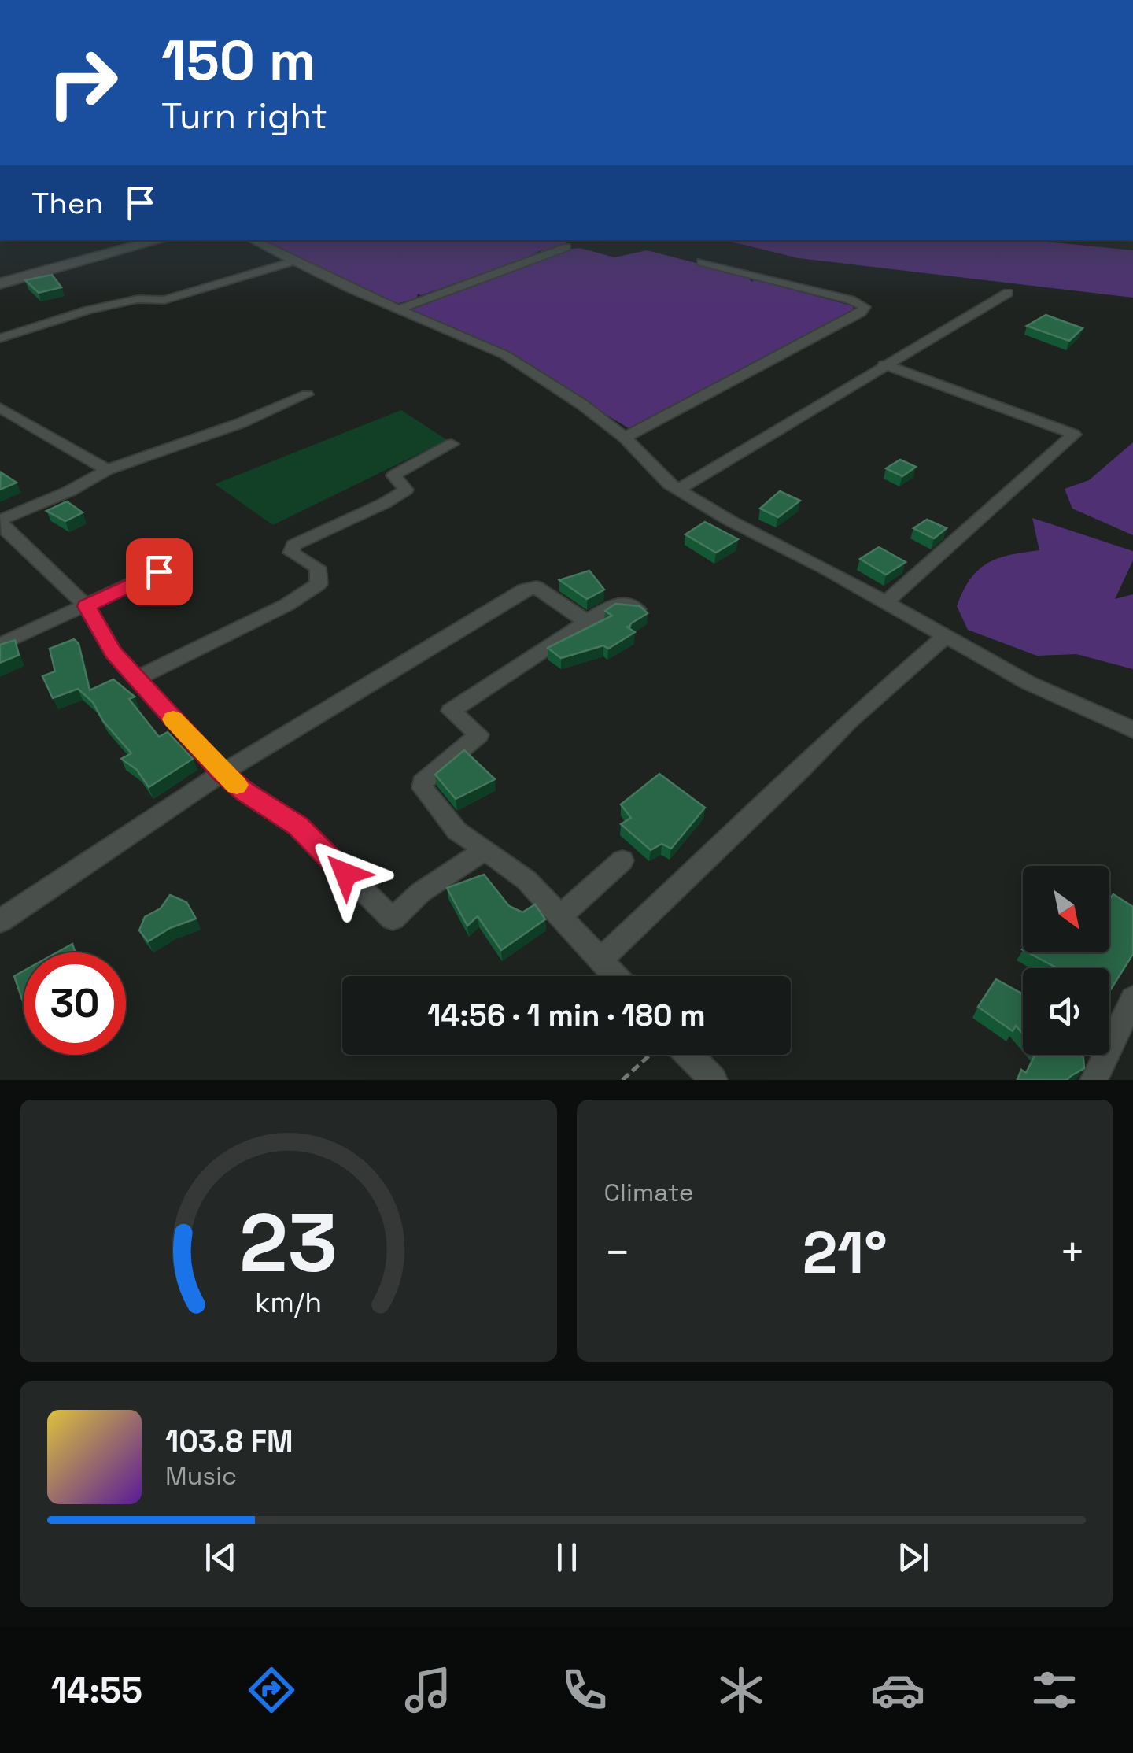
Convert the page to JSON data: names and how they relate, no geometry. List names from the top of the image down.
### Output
{
  "north": "bottom right",
  "page": {
    "turn": ["150 m", "Turn right"],
    "then": "Then",
    "limit": "30",
    "trip": "14:56 · 1 min · 180 m",
    "tile": "Climate",
    "heat": ["−", "21°", "+"],
    "song": ["103.8 FM", "Music"],
    "tabs": "14:55",
    "gauge": ["23", "km/h"]
  }
}
